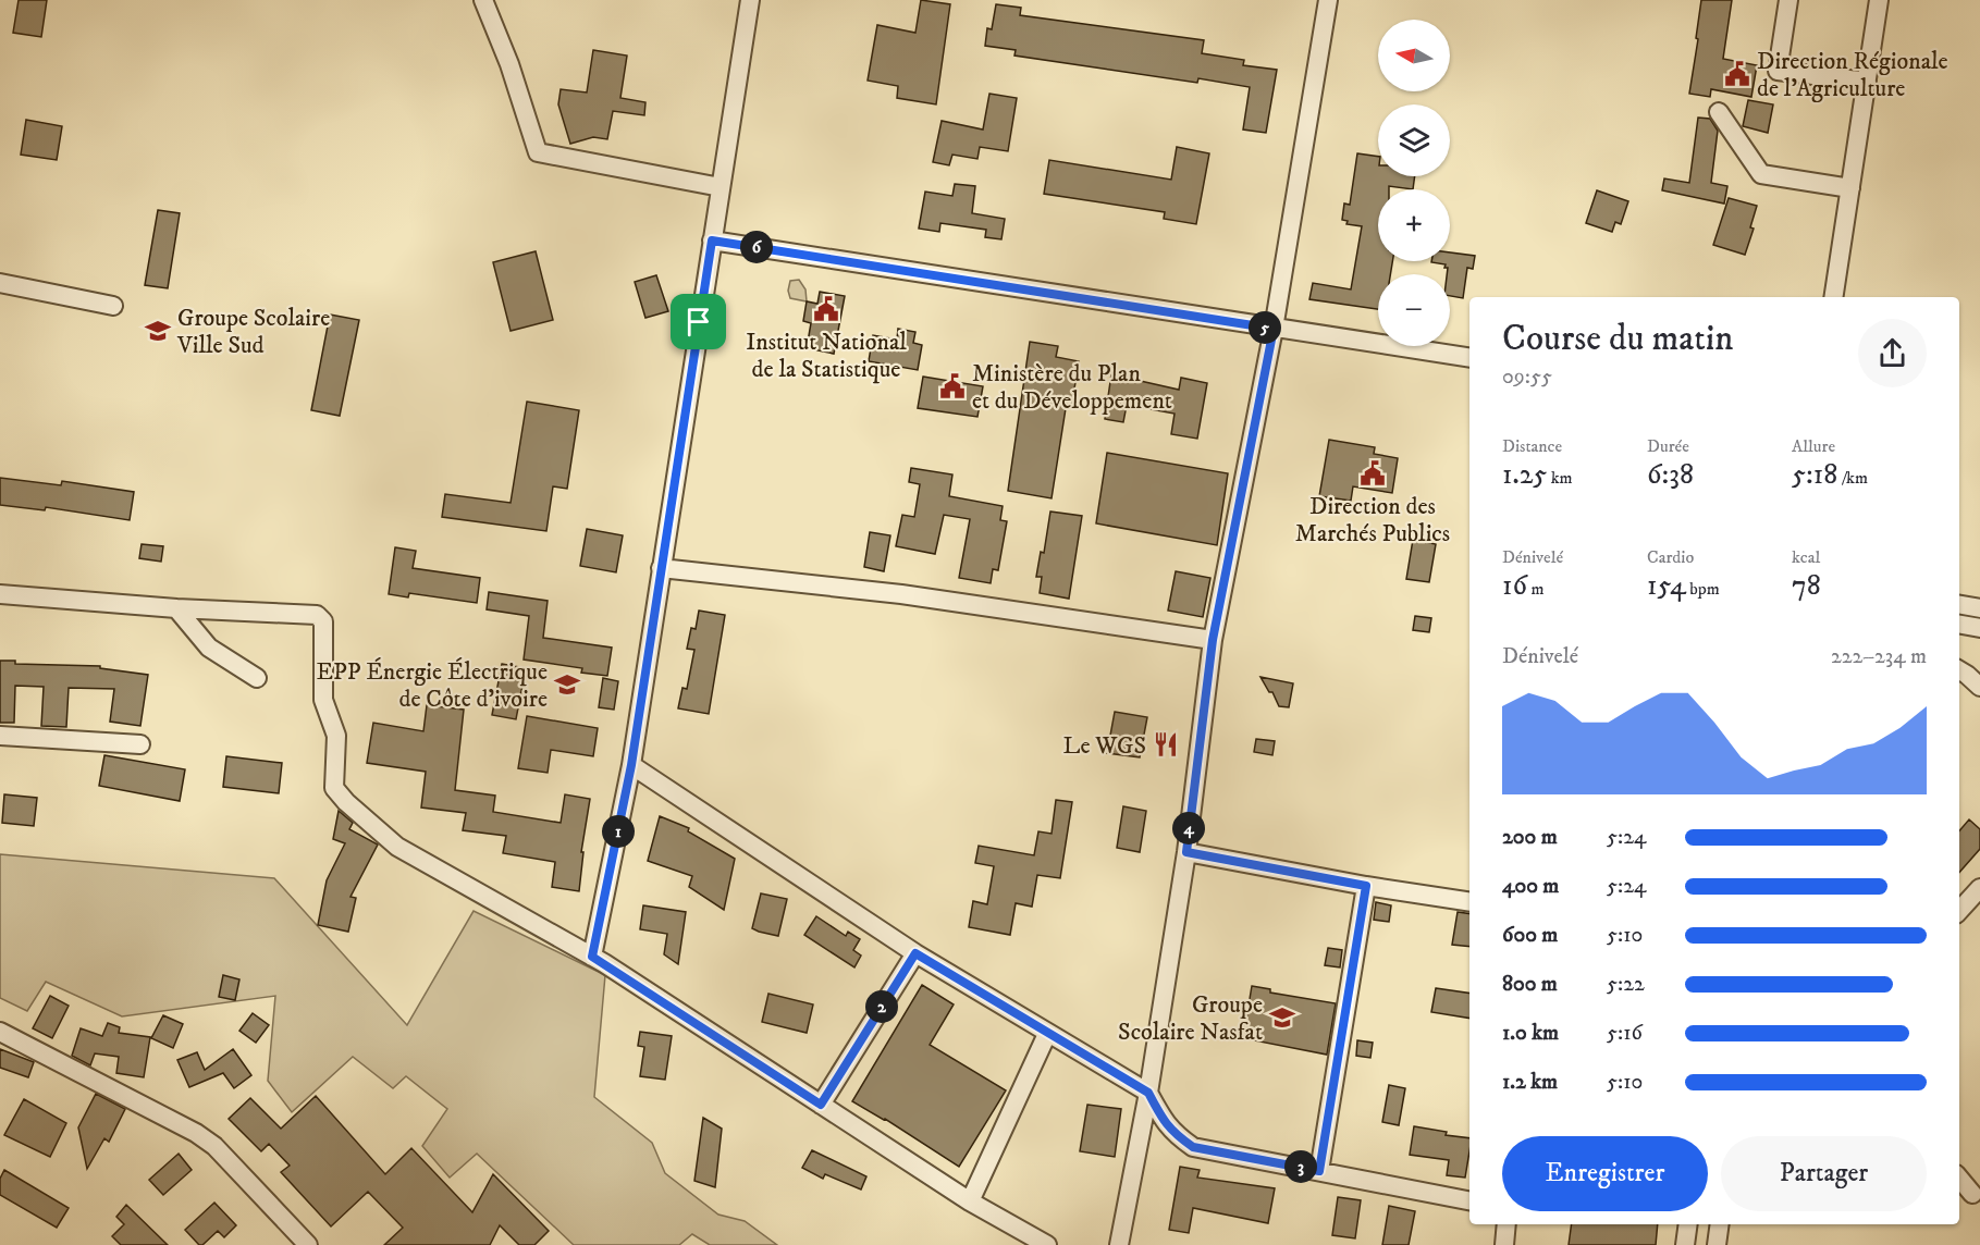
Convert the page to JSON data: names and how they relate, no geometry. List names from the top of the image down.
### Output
{
  "places": {
    "public building": [
      "Direction Régionale de l'Agriculture",
      "Institut National de la Statistique",
      "Ministère du Plan et du Développement",
      "Direction des Marchés Publics"
    ],
    "school or university": ["Groupe Scolaire Ville Sud", "EPP Énergie Électrique de Côte d'ivoire", "Groupe Scolaire Nasfat"],
    "restaurant": ["Le WGS"]
  },
  "north": "left",
  "page": {
    "map_buttons": ["+", "−"],
    "pins": [
      "6",
      "5",
      "4",
      "1",
      "2",
      "3"
    ],
    "heading": ["Course du matin", "09:55"],
    "stats": [
      ["Distance", "1.25 km"],
      ["Durée", "6:38"],
      ["Allure", "5:18 /km"],
      ["Dénivelé", "16 m"],
      ["Cardio", "154 bpm"],
      ["kcal", "78"]
    ],
    "chart": ["Dénivelé", "222–234 m"],
    "list": [
      {
        "name": "200 m",
        "note": "5:24"
      },
      {
        "name": "400 m",
        "note": "5:24"
      },
      {
        "name": "600 m",
        "note": "5:10"
      },
      {
        "name": "800 m",
        "note": "5:22"
      },
      {
        "name": "1.0 km",
        "note": "5:16"
      },
      {
        "name": "1.2 km",
        "note": "5:10"
      }
    ],
    "buttons": ["Enregistrer", "Partager"]
  }
}
